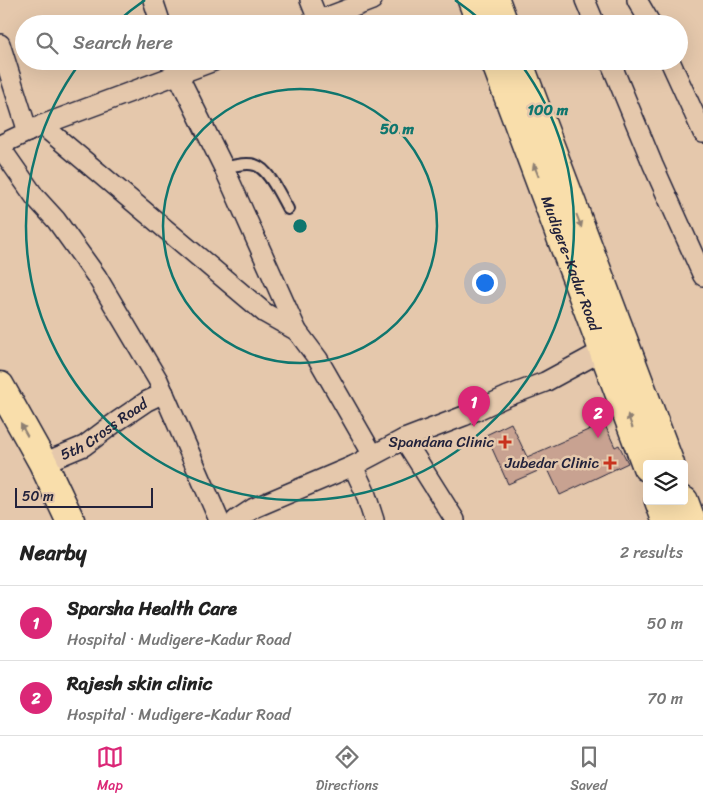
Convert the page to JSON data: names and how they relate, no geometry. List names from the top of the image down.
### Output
{
  "streets": {
    "main road": ["Mudigere-Kadur Road"],
    "street": ["5th Cross Road"]
  },
  "places": {
    "health": ["Spandana Clinic", "Jubedar Clinic"]
  },
  "scale_bar": "50 m",
  "page": {
    "search": "Search here",
    "pins": ["1", "2"],
    "scale": "50 m",
    "heading": ["Nearby", "2 results"],
    "list": [
      {
        "mark": "1",
        "name": "Sparsha Health Care",
        "note": "Hospital · Mudigere-Kadur Road",
        "value": "50 m"
      },
      {
        "mark": "2",
        "name": "Rajesh skin clinic",
        "note": "Hospital · Mudigere-Kadur Road",
        "value": "70 m"
      }
    ],
    "nav": ["Map", "Directions", "Saved"]
  },
  "rings": ["100 m", "50 m"]
}
